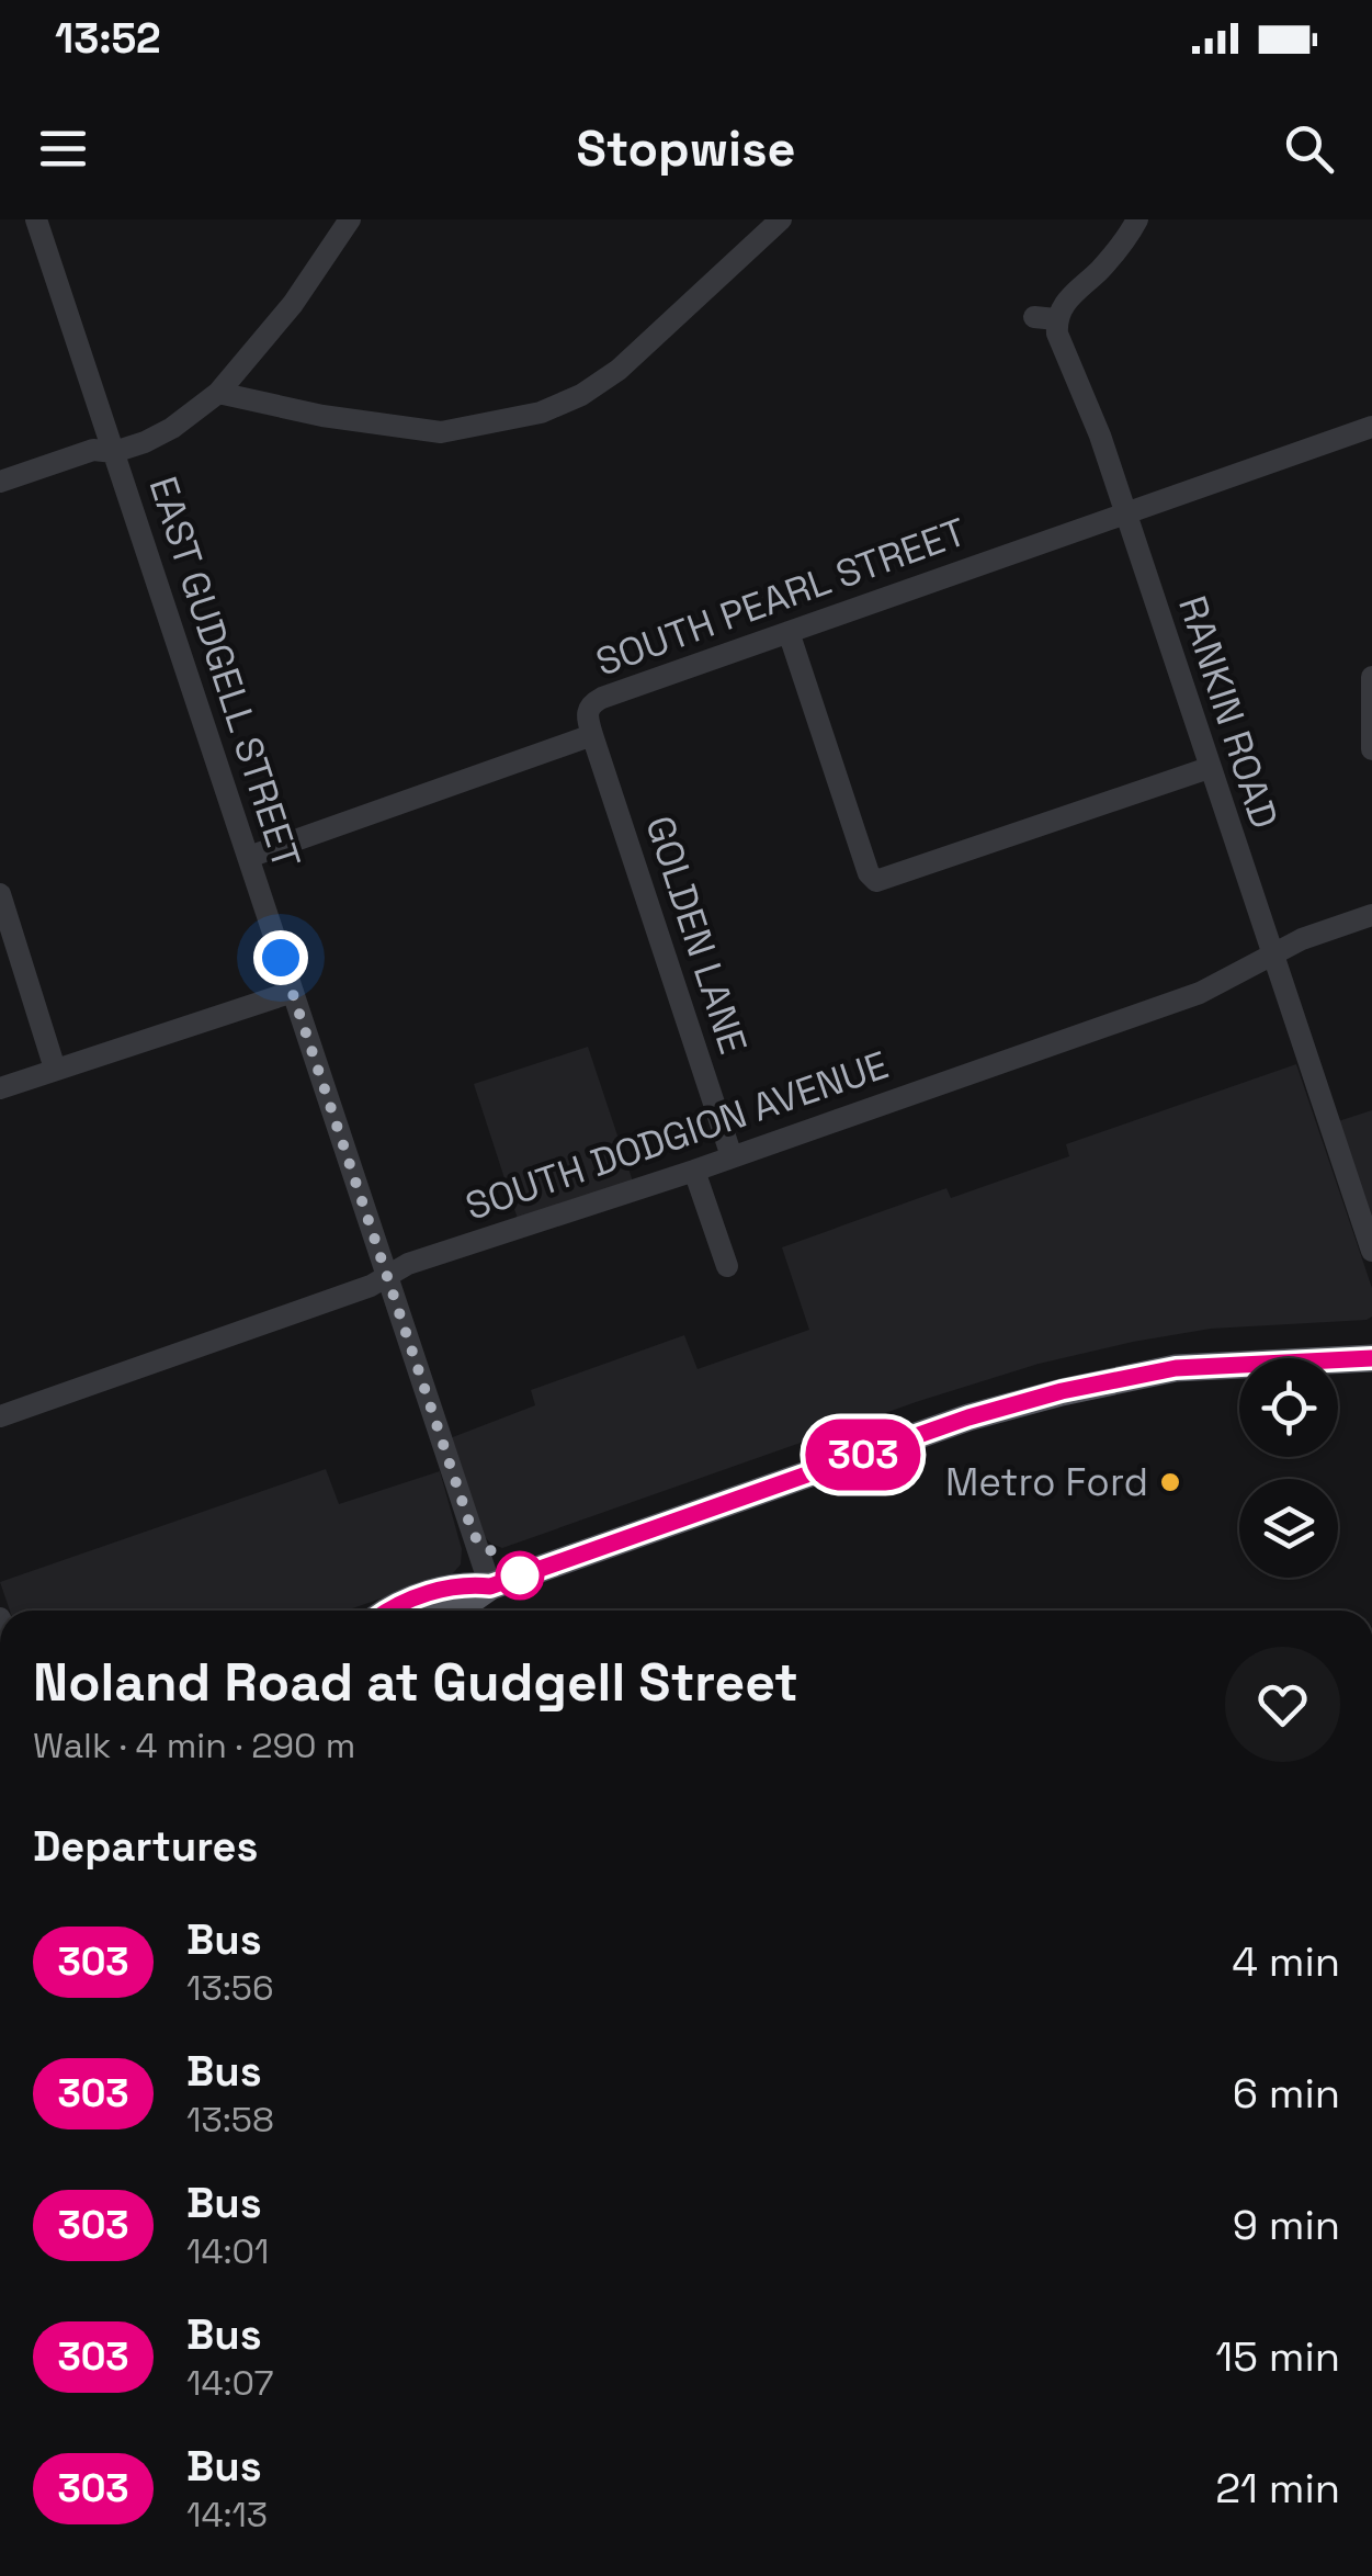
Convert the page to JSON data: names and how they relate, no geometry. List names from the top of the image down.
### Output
{
  "streets": {
    "street": [
      "SOUTH PEARL STREET",
      "EAST GUDGELL STREET",
      "RANKIN ROAD",
      "GOLDEN LANE",
      "SOUTH DODGION AVENUE"
    ]
  },
  "crossings": [
    ["SOUTH PEARL STREET", "EAST GUDGELL STREET"],
    ["SOUTH PEARL STREET", "RANKIN ROAD"],
    ["SOUTH PEARL STREET", "GOLDEN LANE"],
    ["EAST GUDGELL STREET", "SOUTH DODGION AVENUE"],
    ["RANKIN ROAD", "SOUTH DODGION AVENUE"],
    ["GOLDEN LANE", "SOUTH DODGION AVENUE"]
  ],
  "places": ["Metro Ford"],
  "lines": ["bus line 303"],
  "page": {
    "status": "13:52",
    "header": "Stopwise",
    "on_map": "303",
    "heading": [
      ["Noland Road at Gudgell Street", "Walk · 4 min · 290 m"],
      "Departures"
    ],
    "list": [
      {
        "mark": "303",
        "name": "Bus",
        "note": "13:56",
        "value": "4 min"
      },
      {
        "mark": "303",
        "name": "Bus",
        "note": "13:58",
        "value": "6 min"
      },
      {
        "mark": "303",
        "name": "Bus",
        "note": "14:01",
        "value": "9 min"
      },
      {
        "mark": "303",
        "name": "Bus",
        "note": "14:07",
        "value": "15 min"
      },
      {
        "mark": "303",
        "name": "Bus",
        "note": "14:13",
        "value": "21 min"
      }
    ]
  }
}
